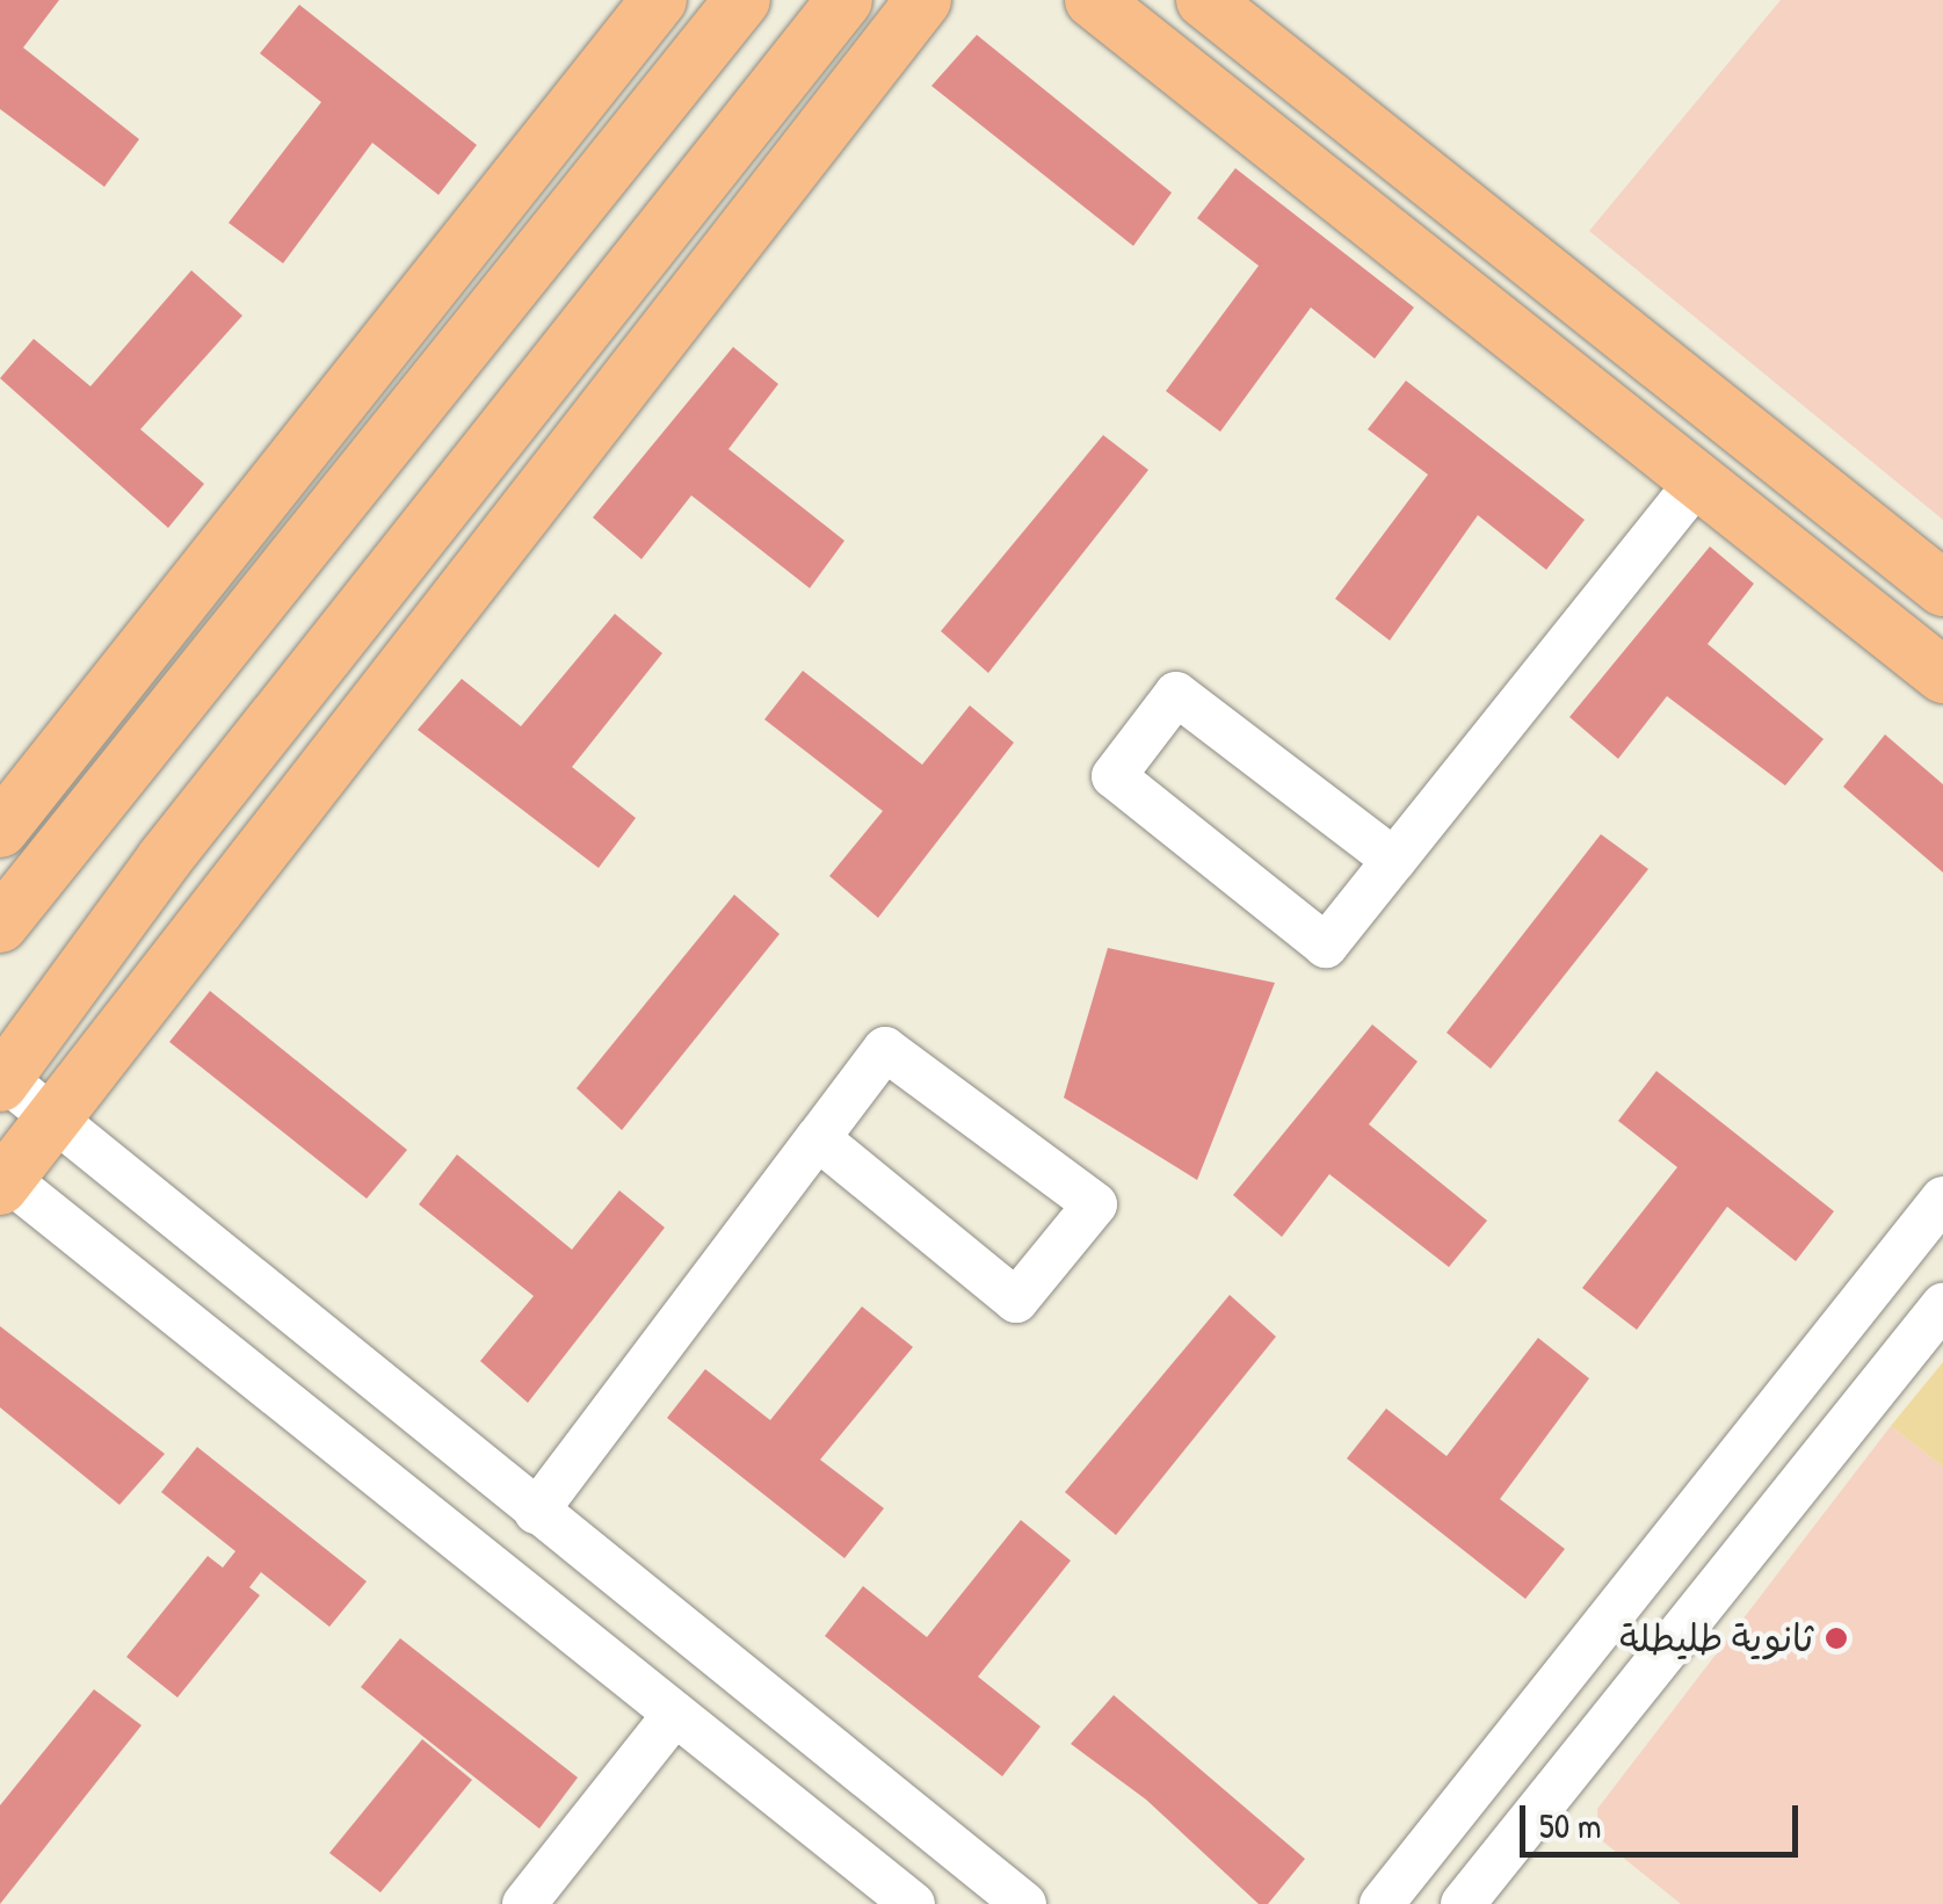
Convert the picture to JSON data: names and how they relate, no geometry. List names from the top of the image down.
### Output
{
  "places": ["ثانوية طليطلة"],
  "scale_bar": "50 m"
}
